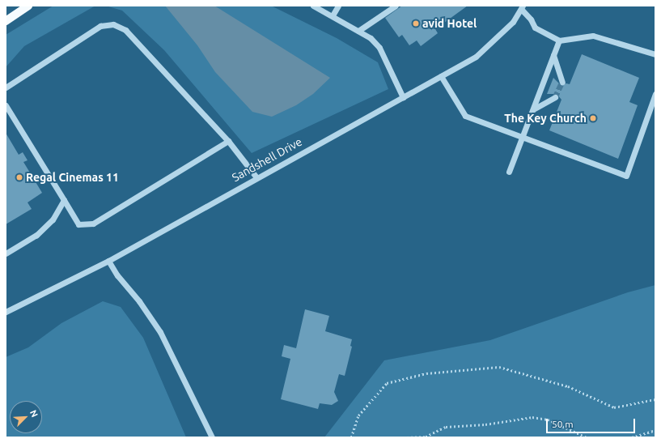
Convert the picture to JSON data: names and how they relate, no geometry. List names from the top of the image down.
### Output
{
  "streets": {
    "street": ["Sandshell Drive"]
  },
  "places": ["avid Hotel", "The Key Church", "Regal Cinemas 11"],
  "scale_bar": "50 m",
  "north": "top right"
}
